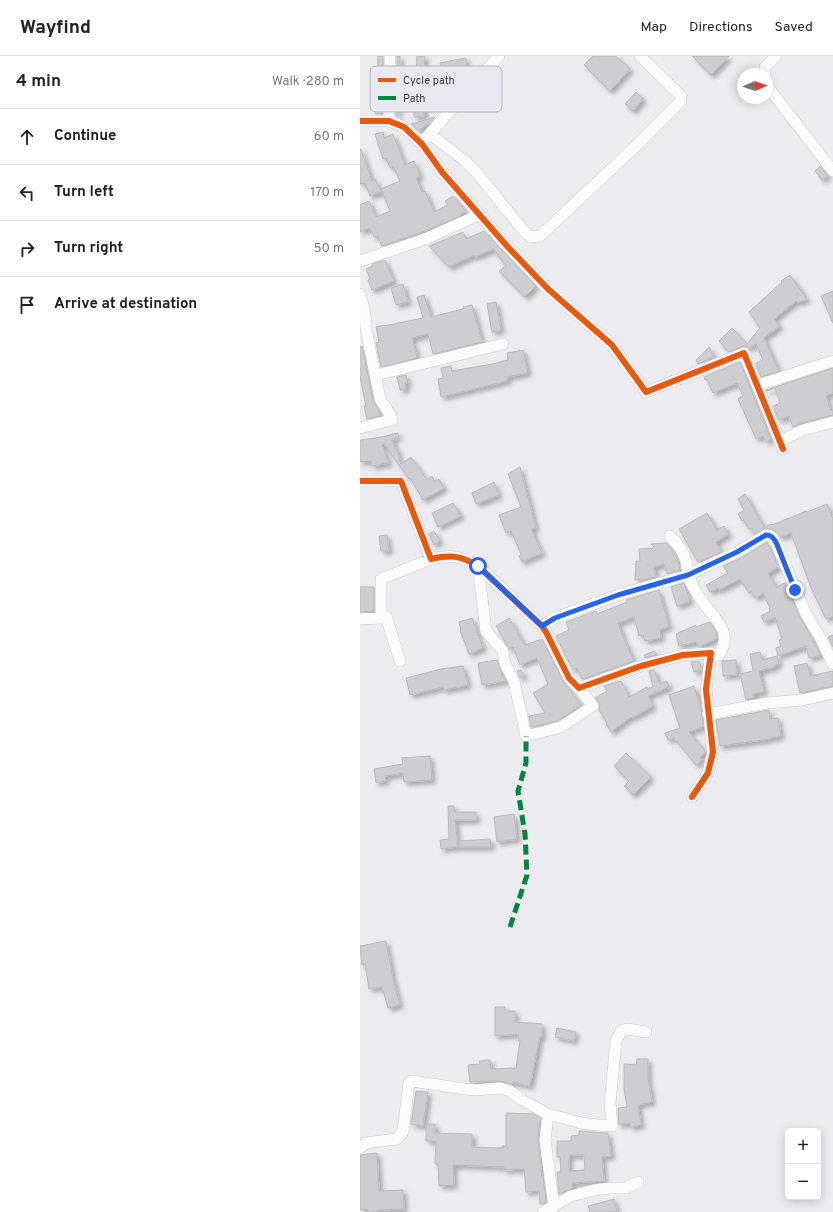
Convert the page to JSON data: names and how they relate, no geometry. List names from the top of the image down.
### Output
{
  "legend": ["Cycle path", "Path"],
  "north": "right",
  "page": {
    "header": "Wayfind",
    "nav": ["Map", "Directions", "Saved"],
    "heading": ["4 min", "Walk · 280 m"],
    "list": [
      ["Continue", "60 m"],
      ["Turn left", "170 m"],
      ["Turn right", "50 m"],
      "Arrive at destination"
    ],
    "map_buttons": ["+", "−"]
  }
}
